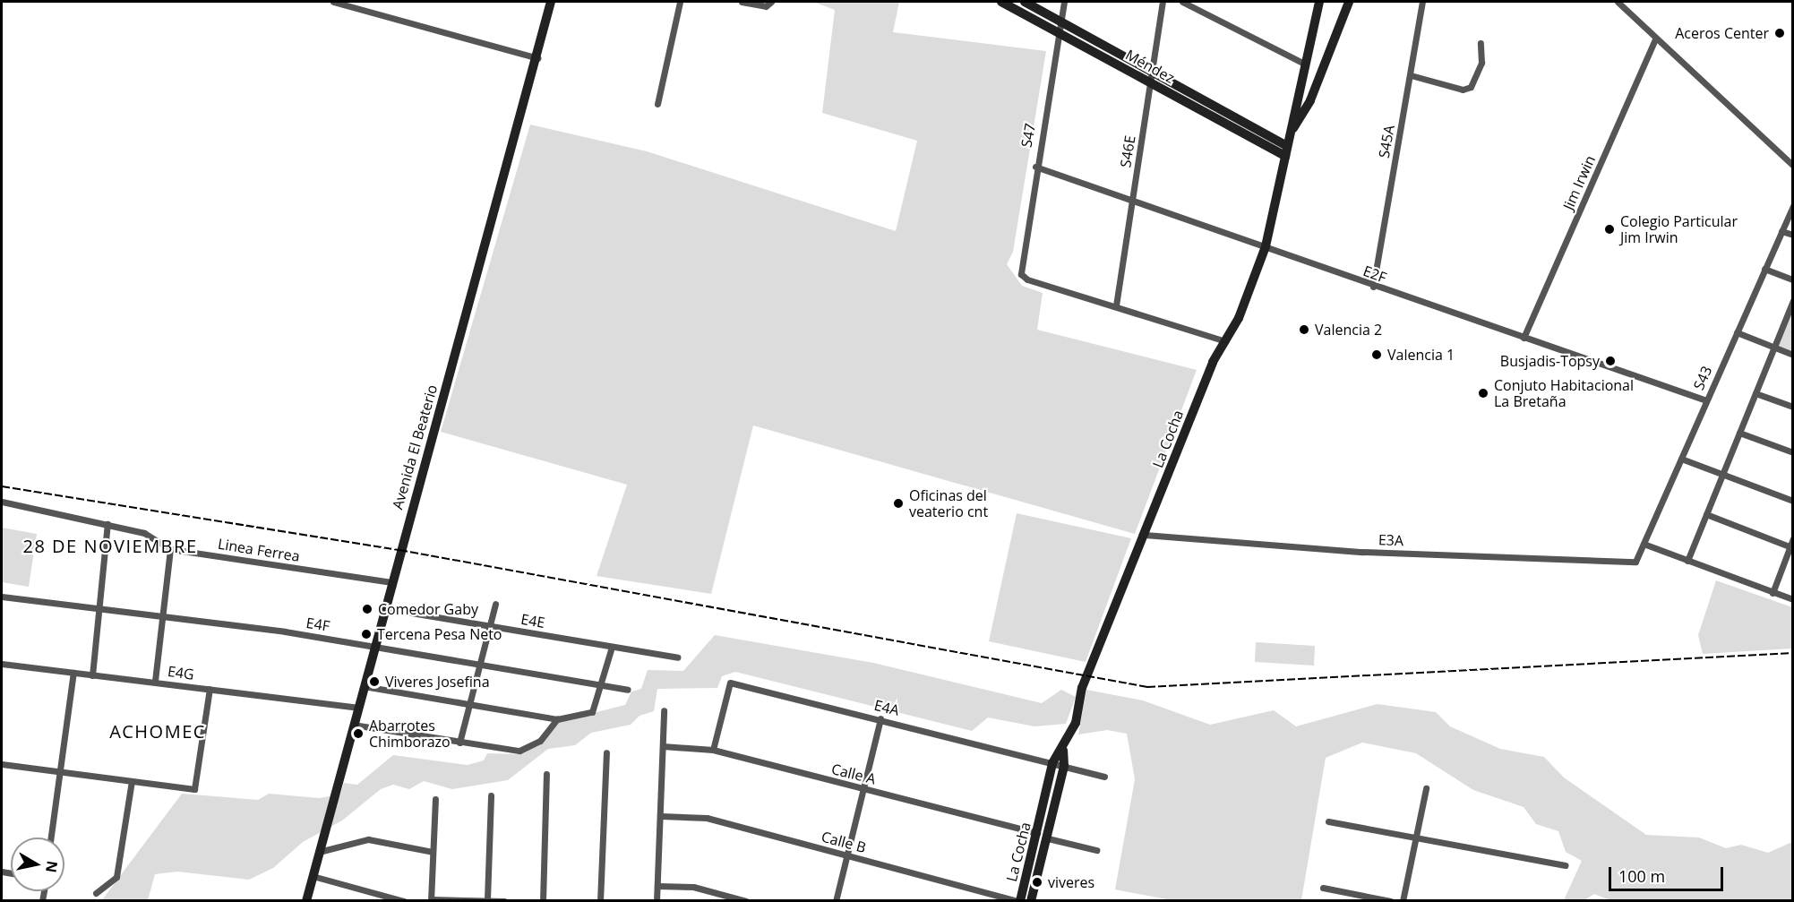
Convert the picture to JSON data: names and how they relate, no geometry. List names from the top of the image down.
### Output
{
  "streets": {
    "street": [
      "Méndez",
      "S47",
      "S45A",
      "S46E",
      "Jim Irwin",
      "E2F",
      "S43",
      "La Cocha",
      "Avenida El Beaterio",
      "E3A",
      "Linea Ferrea",
      "E4E",
      "E4F",
      "E4G",
      "E4A",
      "Calle A",
      "Calle B"
    ]
  },
  "crossings": [
    ["Méndez", "S47"],
    ["Méndez", "S46E"],
    ["Méndez", "La Cocha"],
    ["S47", "S46E"],
    ["S47", "E2F"],
    ["S45A", "E2F"],
    ["S46E", "E2F"],
    ["Jim Irwin", "E2F"],
    ["E2F", "S43"],
    ["E2F", "La Cocha"],
    ["S43", "E3A"],
    ["La Cocha", "E3A"],
    ["La Cocha", "E4A"],
    ["La Cocha", "Calle A"],
    ["La Cocha", "Calle B"],
    ["Avenida El Beaterio", "Linea Ferrea"],
    ["Avenida El Beaterio", "E4E"],
    ["Avenida El Beaterio", "E4F"],
    ["Avenida El Beaterio", "E4G"],
    ["E4A", "Calle A"]
  ],
  "districts": ["28 DE NOVIEMBRE", "ACHOMEC"],
  "places": [
    "Aceros Center",
    "Colegio Particular Jim Irwin",
    "Valencia 2",
    "Valencia 1",
    "Busjadis-Topsy",
    "Conjuto Habitacional La Bretaña",
    "Oficinas del veaterio cnt",
    "Comedor Gaby",
    "Tercena Pesa Neto",
    "Viveres Josefina",
    "Abarrotes Chimborazo",
    "viveres"
  ],
  "scale_bar": "100 m",
  "north": "right"
}
